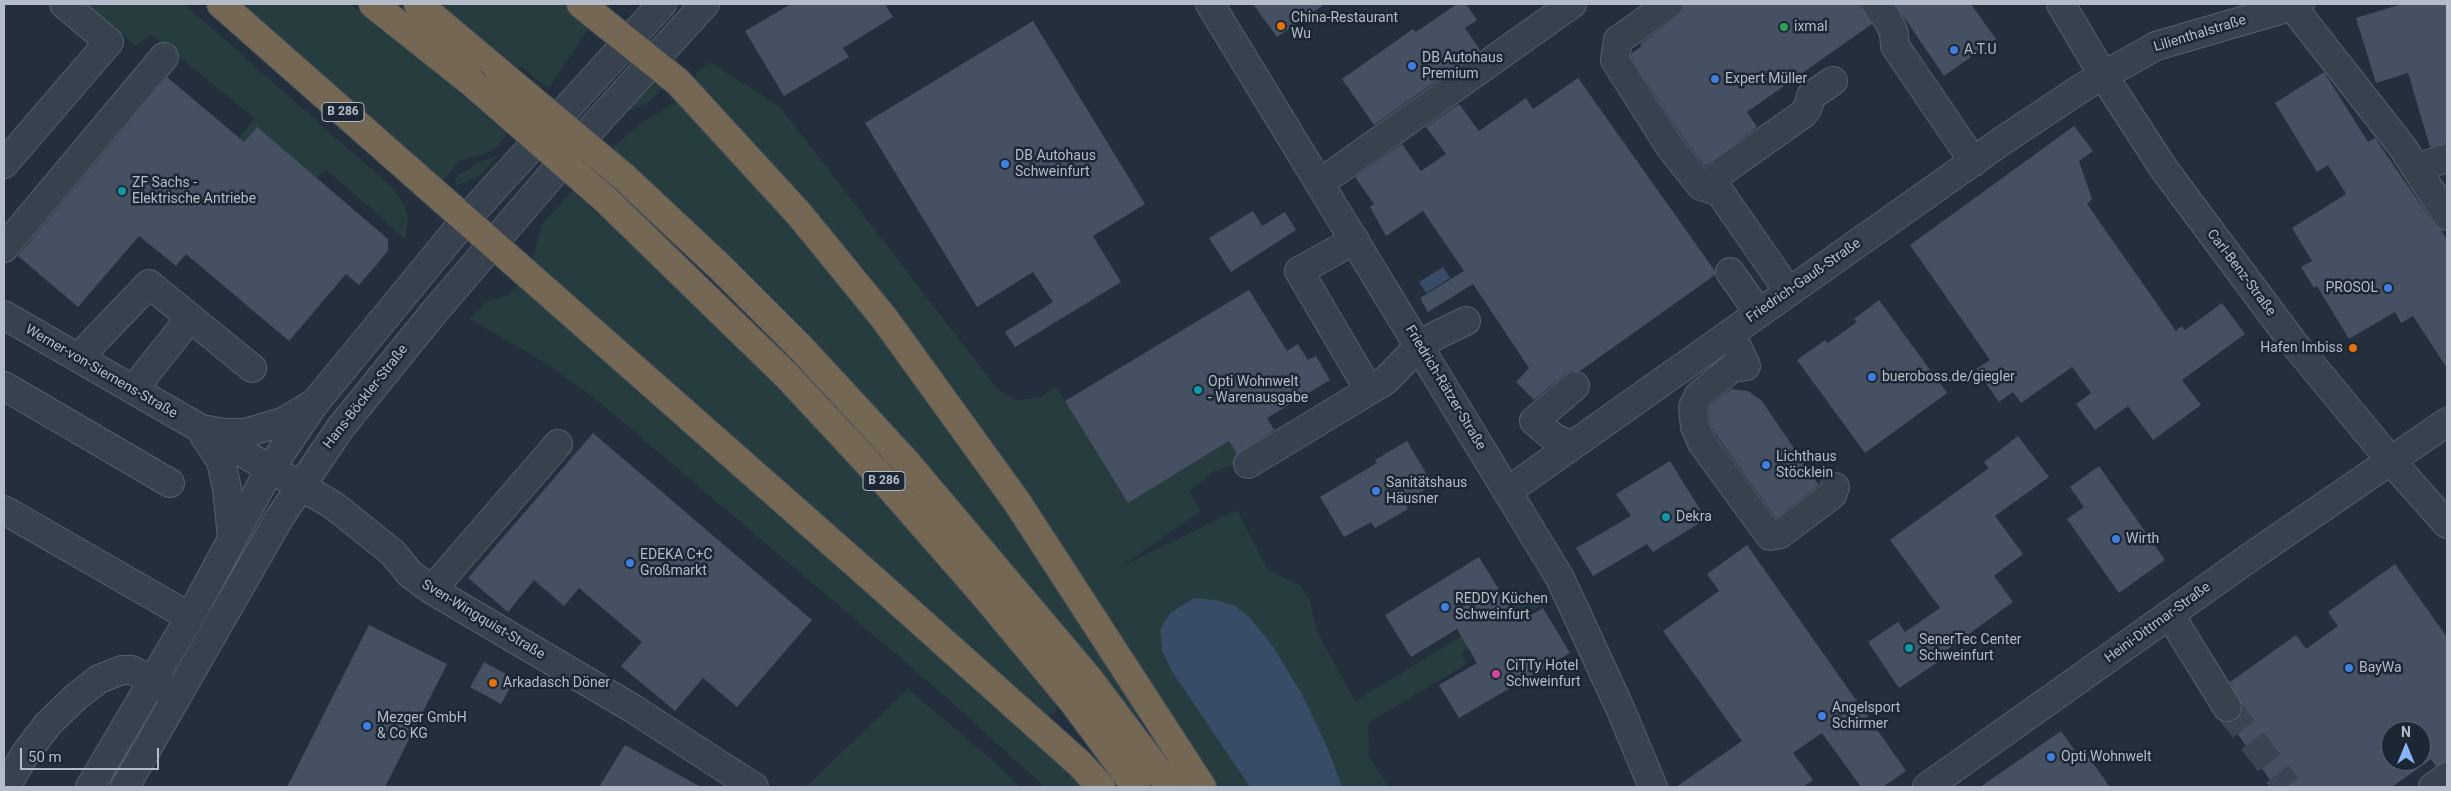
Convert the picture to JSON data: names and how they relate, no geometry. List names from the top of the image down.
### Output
{
  "streets": {
    "highway": ["B 286"],
    "street": [
      "Lilienthalstraße",
      "Carl-Benz-Straße",
      "Friedrich-Gauß-Straße",
      "Werner-von-Siemens-Straße",
      "Friedrich-Rätzer-Straße",
      "Hans-Böckler-Straße",
      "Sven-Wingquist-Straße",
      "Heini-Dittmar-Straße"
    ]
  },
  "crossings": [
    ["Lilienthalstraße", "Carl-Benz-Straße"],
    ["Lilienthalstraße", "Friedrich-Gauß-Straße"],
    ["B 286", "Hans-Böckler-Straße"],
    ["Carl-Benz-Straße", "Friedrich-Gauß-Straße"],
    ["Carl-Benz-Straße", "Heini-Dittmar-Straße"],
    ["Friedrich-Gauß-Straße", "Friedrich-Rätzer-Straße"],
    ["Werner-von-Siemens-Straße", "Hans-Böckler-Straße"],
    ["Werner-von-Siemens-Straße", "Sven-Wingquist-Straße"],
    ["Hans-Böckler-Straße", "Sven-Wingquist-Straße"]
  ],
  "places": [
    "China-Restaurant Wu",
    "ixmal",
    "A.T.U",
    "DB Autohaus Premium",
    "Expert Müller",
    "DB Autohaus Schweinfurt",
    "ZF Sachs - Elektrische Antriebe",
    "PROSOL",
    "Hafen Imbiss",
    "bueroboss.de/giegler",
    "Opti Wohnwelt - Warenausgabe",
    "Lichthaus Stöcklein",
    "Sanitätshaus Häusner",
    "Dekra",
    "Wirth",
    "EDEKA C+C Großmarkt",
    "REDDY Küchen Schweinfurt",
    "SenerTec Center Schweinfurt",
    "BayWa",
    "CiTTy Hotel Schweinfurt",
    "Arkadasch Döner",
    "Angelsport Schirmer",
    "Mezger GmbH & Co KG",
    "Opti Wohnwelt"
  ],
  "scale_bar": "50 m",
  "north": "top"
}
